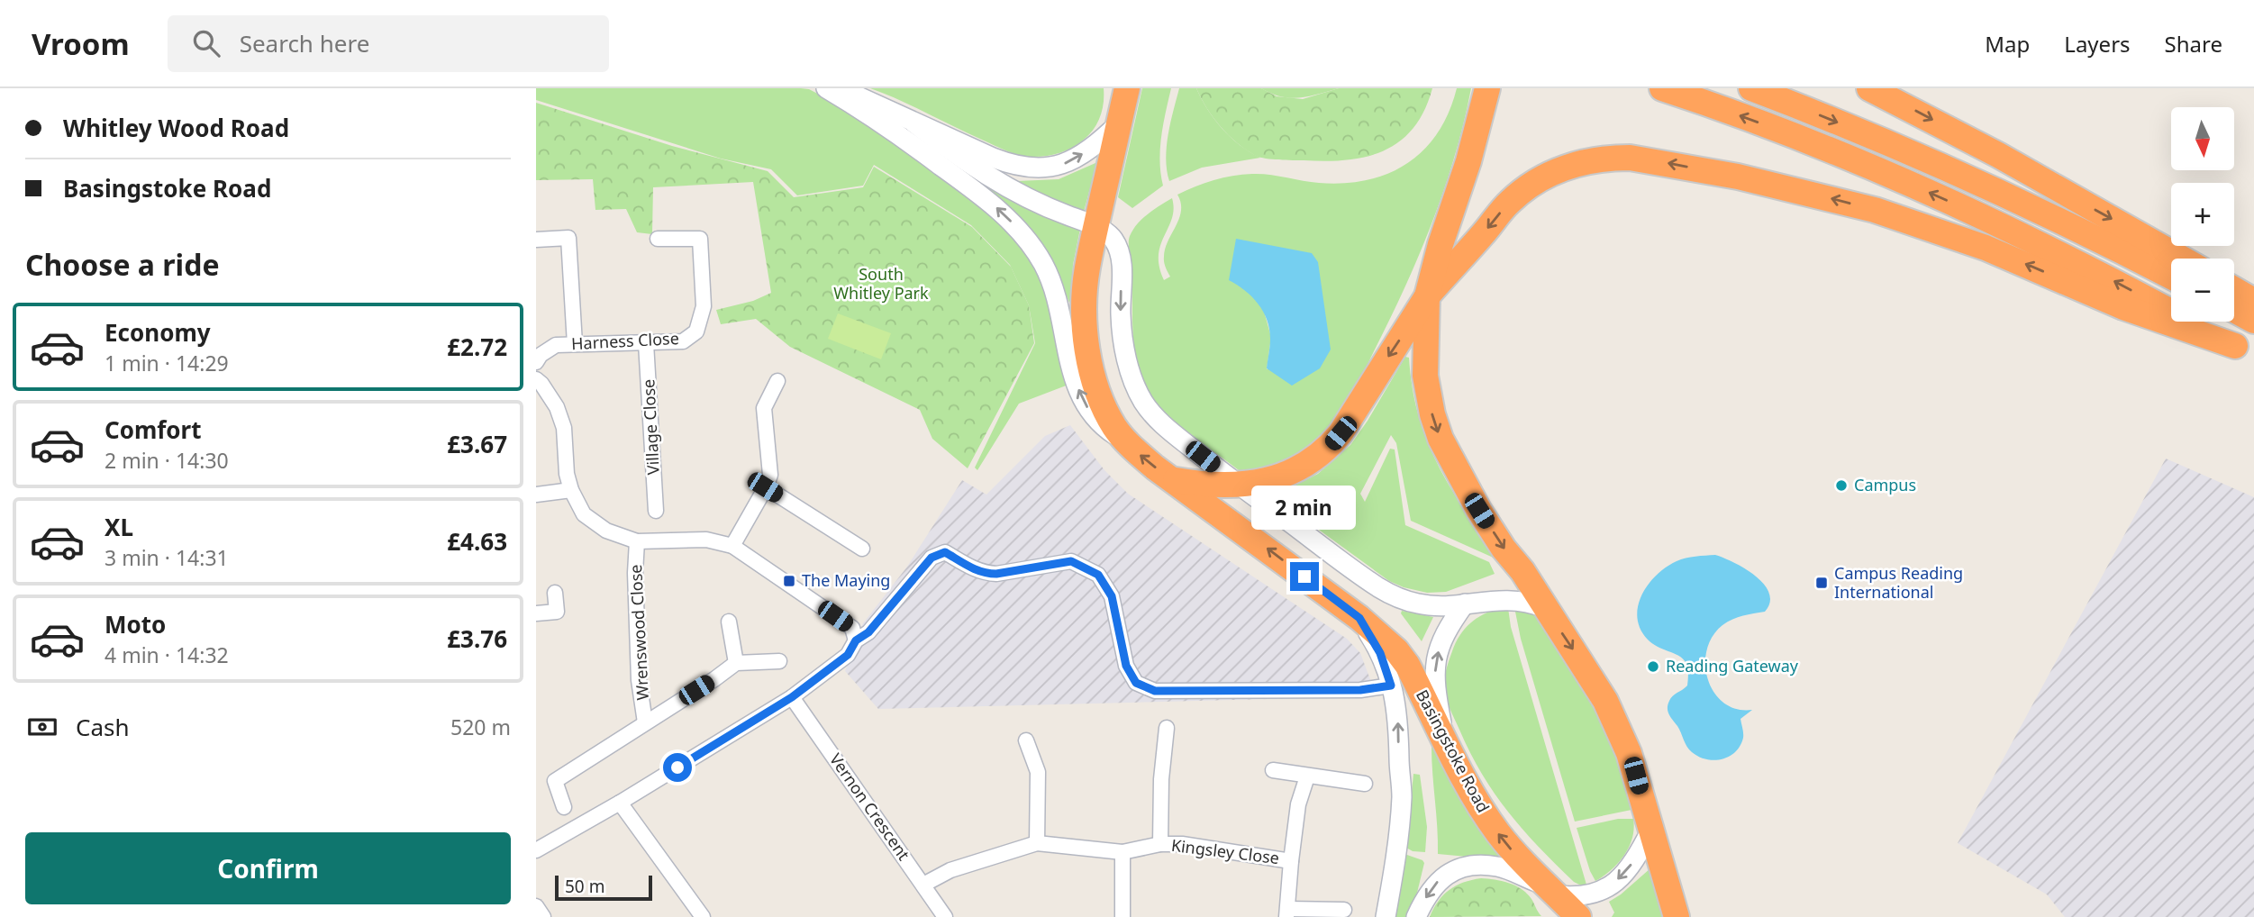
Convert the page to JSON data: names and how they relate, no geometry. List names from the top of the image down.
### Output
{
  "streets": {
    "highway": ["Basingstoke Road"],
    "street": [
      "Harness Close",
      "Village Close",
      "Wrenswood Close",
      "Vernon Crescent",
      "Kingsley Close"
    ]
  },
  "crossings": [
    ["Harness Close", "Village Close"],
    ["Vernon Crescent", "Kingsley Close"]
  ],
  "parks": ["South Whitley Park"],
  "places": {
    "other": ["Campus", "Reading Gateway"],
    "transit": ["The Maying", "Campus Reading International"]
  },
  "scale_bar": "50 m",
  "north": "bottom",
  "page": {
    "header": "Vroom",
    "search": "Search here",
    "nav": ["Map", "Layers", "Share"],
    "banner": ["Whitley Wood Road", "Basingstoke Road"],
    "map_buttons": ["+", "−"],
    "heading": "Choose a ride",
    "list": [
      {
        "name": "Economy",
        "note": "1 min · 14:29",
        "value": "£2.72"
      },
      {
        "name": "Comfort",
        "note": "2 min · 14:30",
        "value": "£3.67"
      },
      {
        "name": "XL",
        "note": "3 min · 14:31",
        "value": "£4.63"
      },
      {
        "name": "Moto",
        "note": "4 min · 14:32",
        "value": "£3.76"
      }
    ],
    "bubble": "2 min",
    "pay": ["Cash", "520 m"],
    "buttons": "Confirm",
    "scale": "50 m"
  }
}
